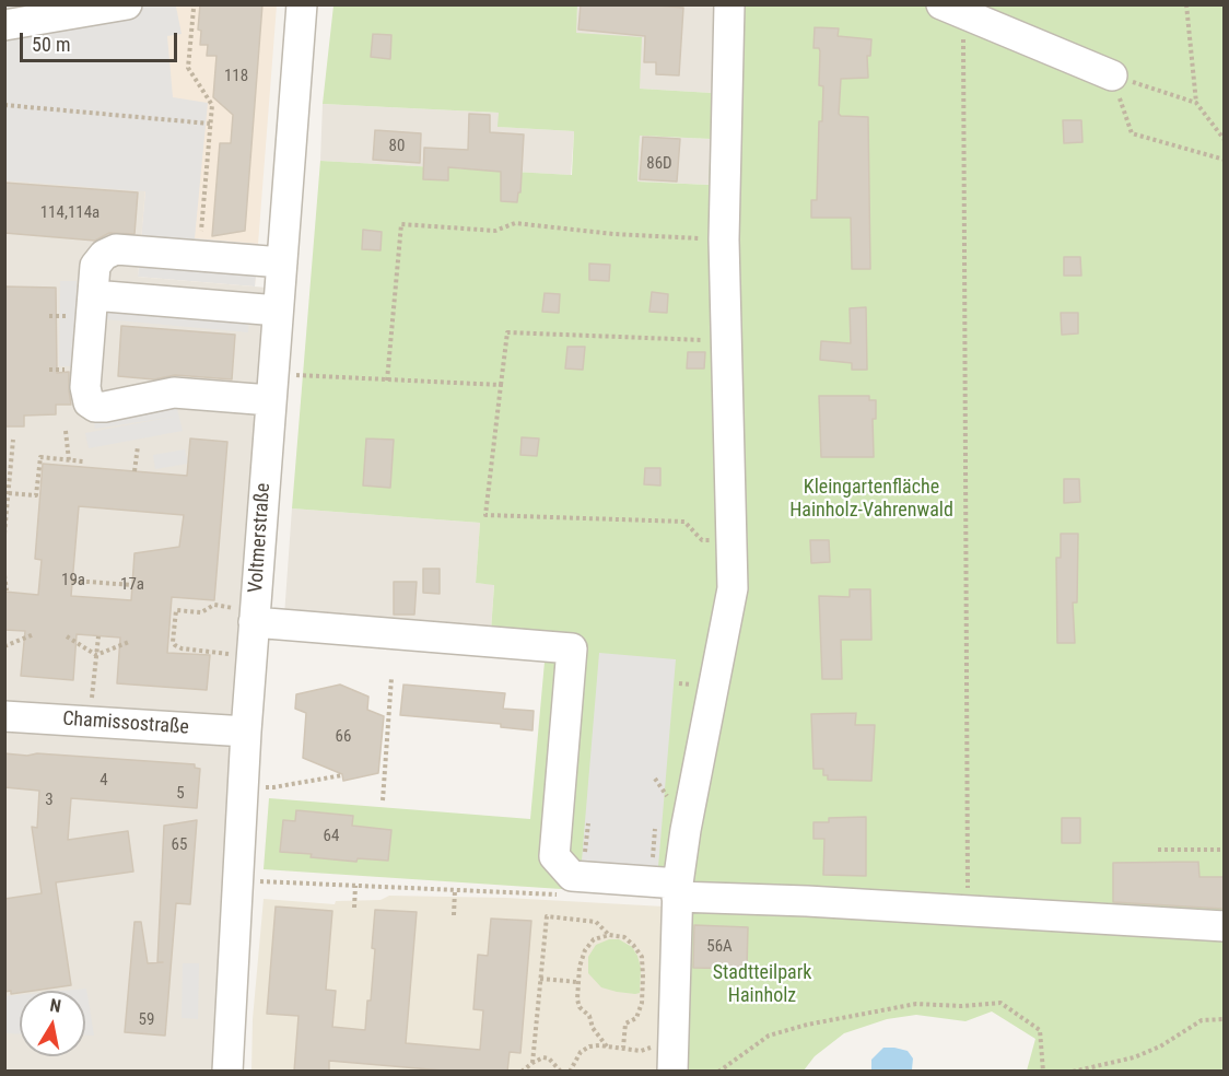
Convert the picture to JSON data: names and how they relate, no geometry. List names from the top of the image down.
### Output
{
  "streets": {
    "street": ["Voltmerstraße", "Chamissostraße"]
  },
  "crossings": [
    ["Voltmerstraße", "Chamissostraße"]
  ],
  "parks": ["Kleingartenfläche Hainholz-Vahrenwald", "Stadtteilpark Hainholz"],
  "house_numbers": [
    "118",
    "80",
    "86D",
    "114,114a",
    "19a",
    "17a",
    "66",
    "4",
    "5",
    "3",
    "64",
    "65",
    "56A",
    "59"
  ],
  "scale_bar": "50 m",
  "north": "top"
}
